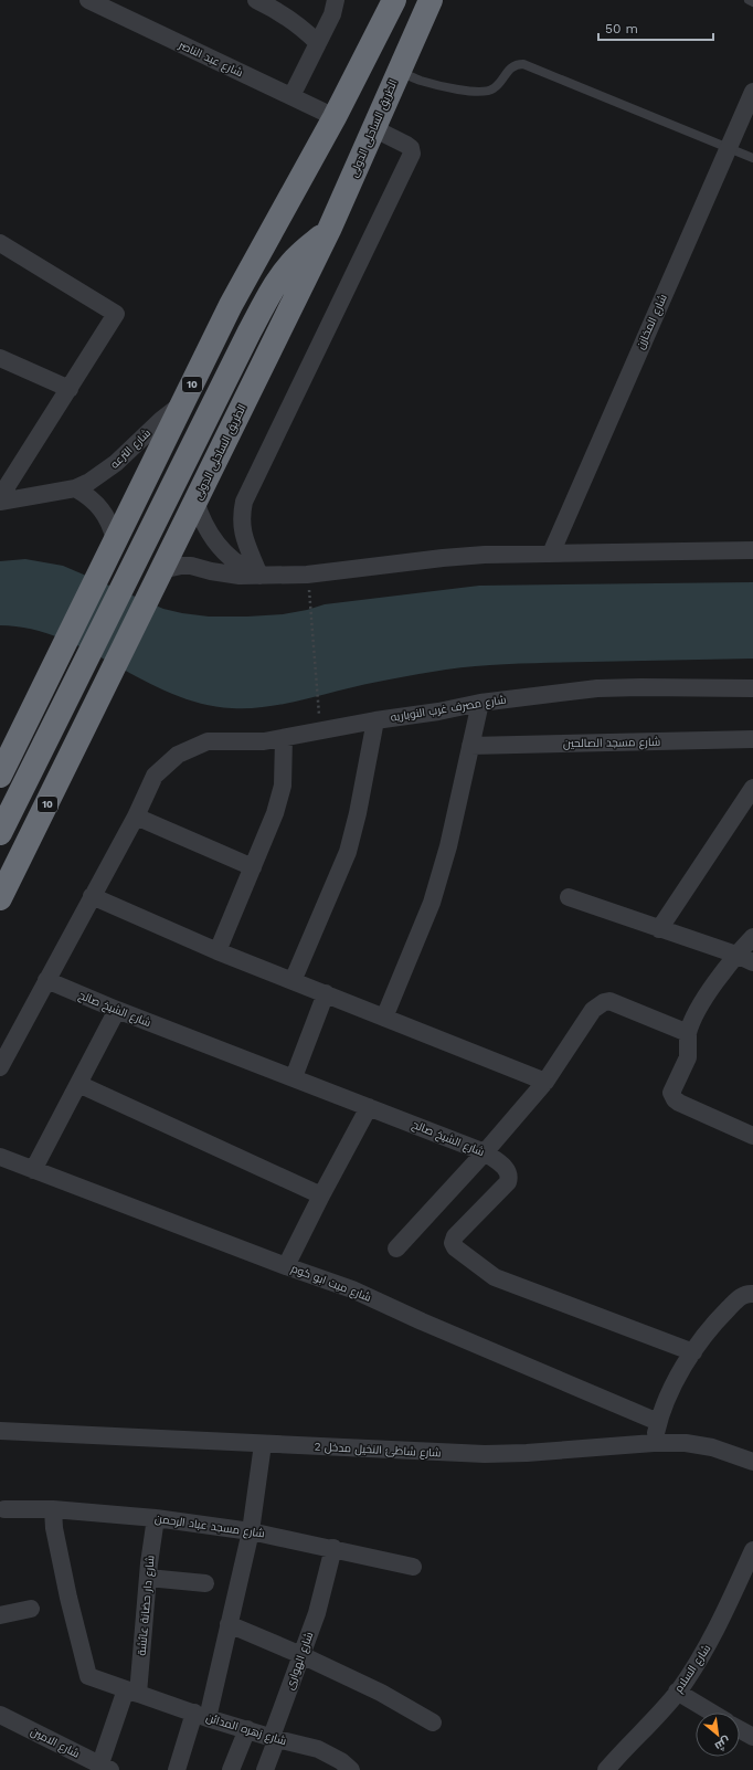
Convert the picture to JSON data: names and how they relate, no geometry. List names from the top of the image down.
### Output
{
  "streets": {
    "highway": ["الطريق الساحلى الدولى", "10"],
    "street": [
      "شارع عبد الناصر",
      "شارع المخازن",
      "شارع الترعه",
      "شارع مصرف غرب النوباريه",
      "شارع مسجد الصالحين",
      "شارع الشيخ صالح",
      "شارع ميت ابو كوم",
      "شارع شاطئ النخيل مدخل 2",
      "شارع مسجد عباد الرحمن",
      "شارع دار حضانة عائشة",
      "شارع الهوارى",
      "شارع السلام",
      "شارع زهره المدائن",
      "شارع الامين"
    ]
  },
  "crossings": [
    ["شارع عبد الناصر", "10"],
    ["10", "شارع الترعه"],
    ["شارع مسجد عباد الرحمن", "شارع دار حضانة عائشة"],
    ["شارع مسجد عباد الرحمن", "شارع الهوارى"],
    ["شارع مسجد عباد الرحمن", "شارع زهره المدائن"],
    ["شارع دار حضانة عائشة", "شارع زهره المدائن"],
    ["شارع دار حضانة عائشة", "شارع الامين"],
    ["شارع الهوارى", "شارع زهره المدائن"]
  ],
  "scale_bar": "50 m",
  "north": "bottom right"
}
